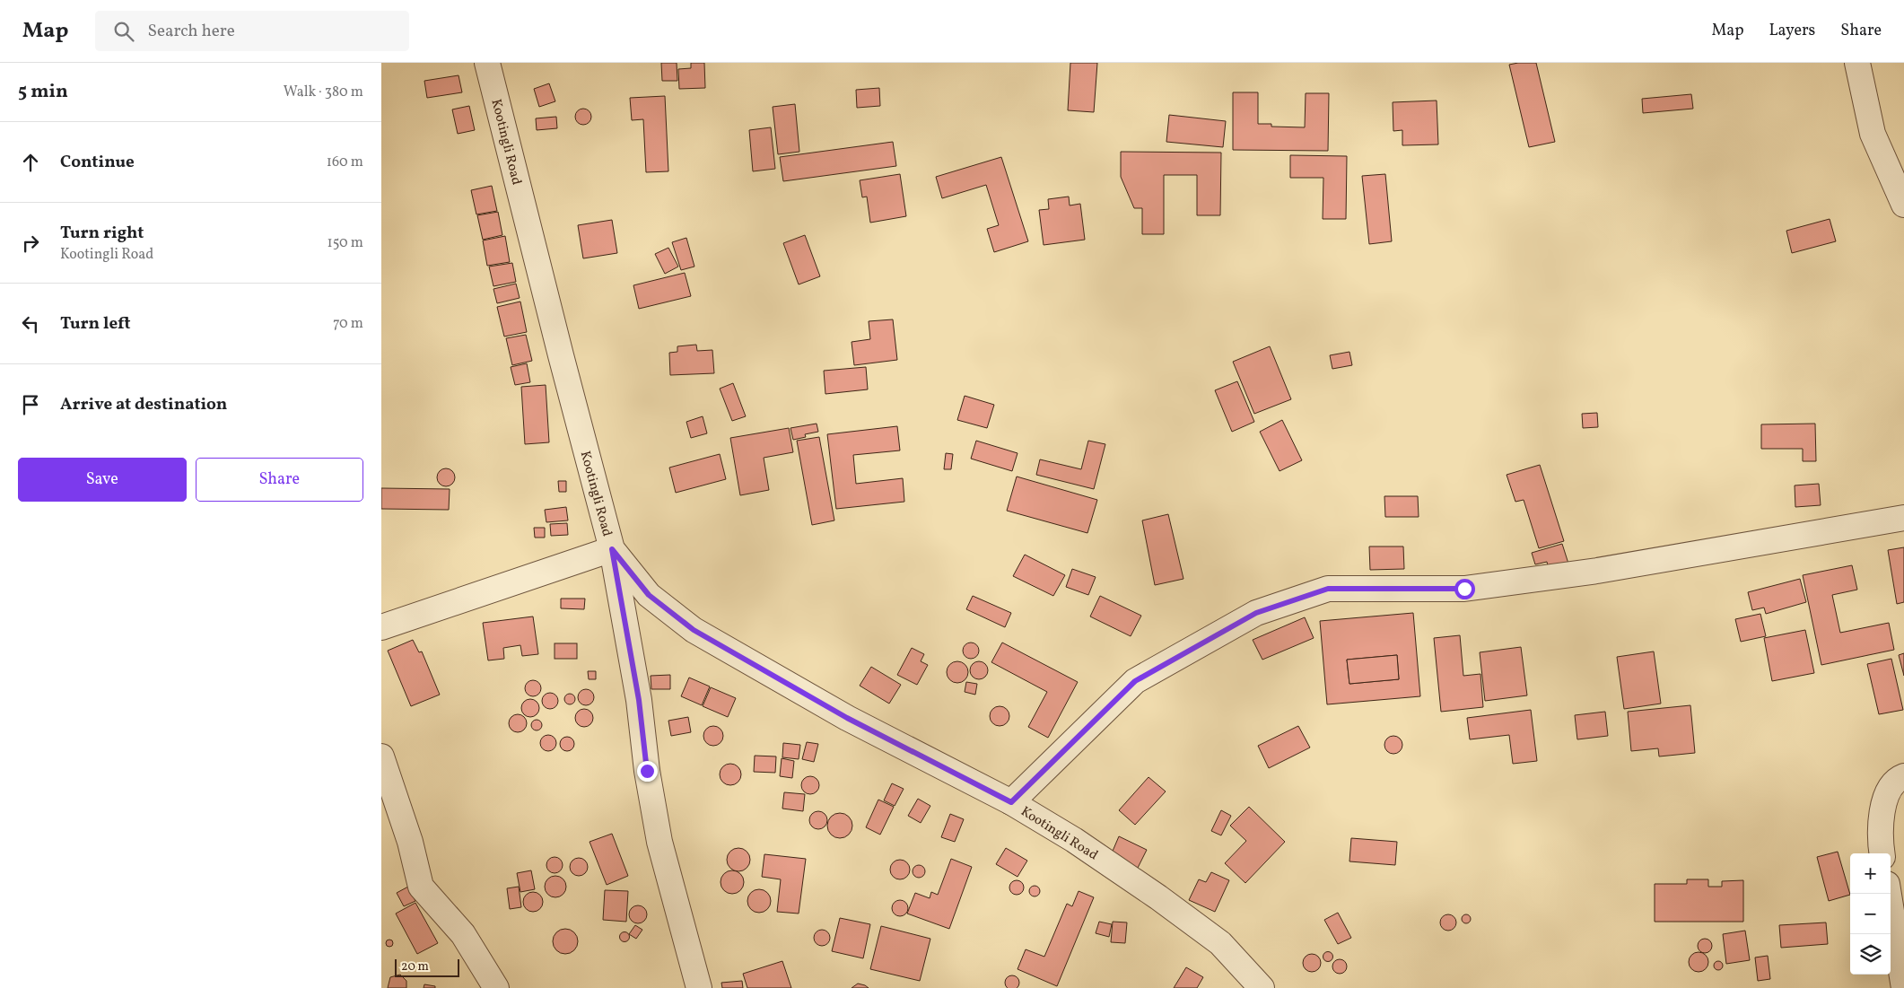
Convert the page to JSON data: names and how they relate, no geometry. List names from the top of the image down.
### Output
{
  "streets": {
    "street": ["Kootingli Road"]
  },
  "scale_bar": "20 m",
  "page": {
    "header": "Map",
    "search": "Search here",
    "nav": ["Map", "Layers", "Share"],
    "heading": ["5 min", "Walk · 380 m"],
    "list": [
      ["Continue", "160 m"],
      ["Turn right", "Kootingli Road", "150 m"],
      ["Turn left", "70 m"],
      "Arrive at destination"
    ],
    "buttons": ["Save", "Share"],
    "map_buttons": ["+", "−"],
    "scale": "20 m"
  }
}
